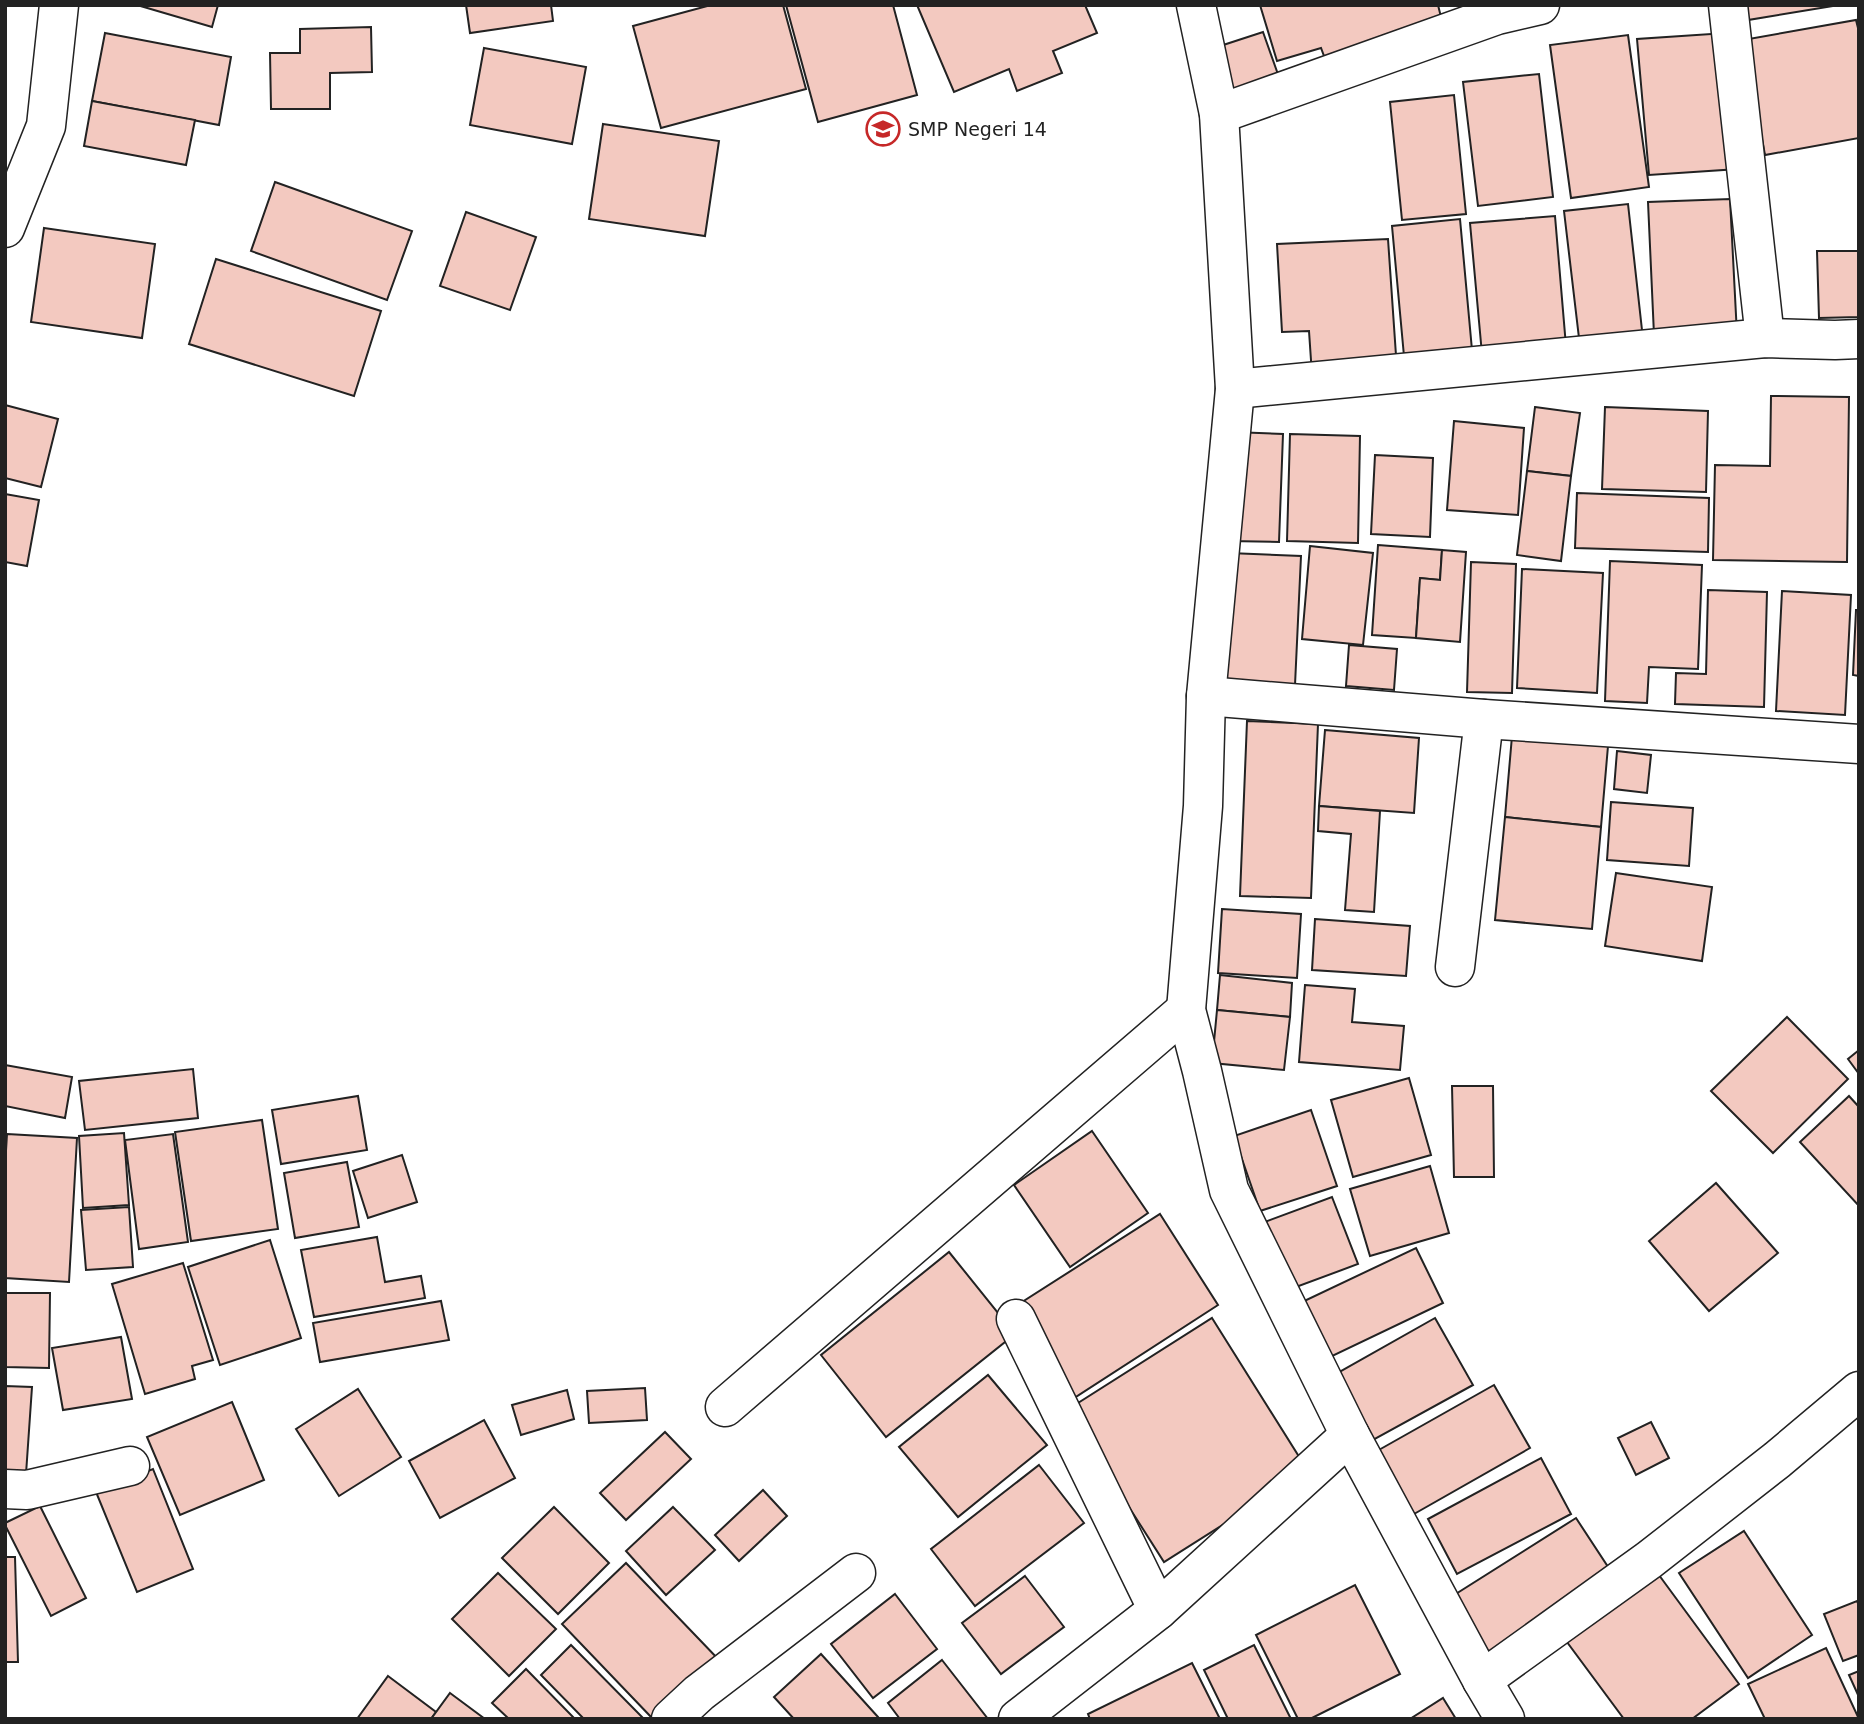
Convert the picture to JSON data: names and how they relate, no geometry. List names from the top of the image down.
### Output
{
  "places": {
    "school or university": ["SMP Negeri 14"]
  }
}
